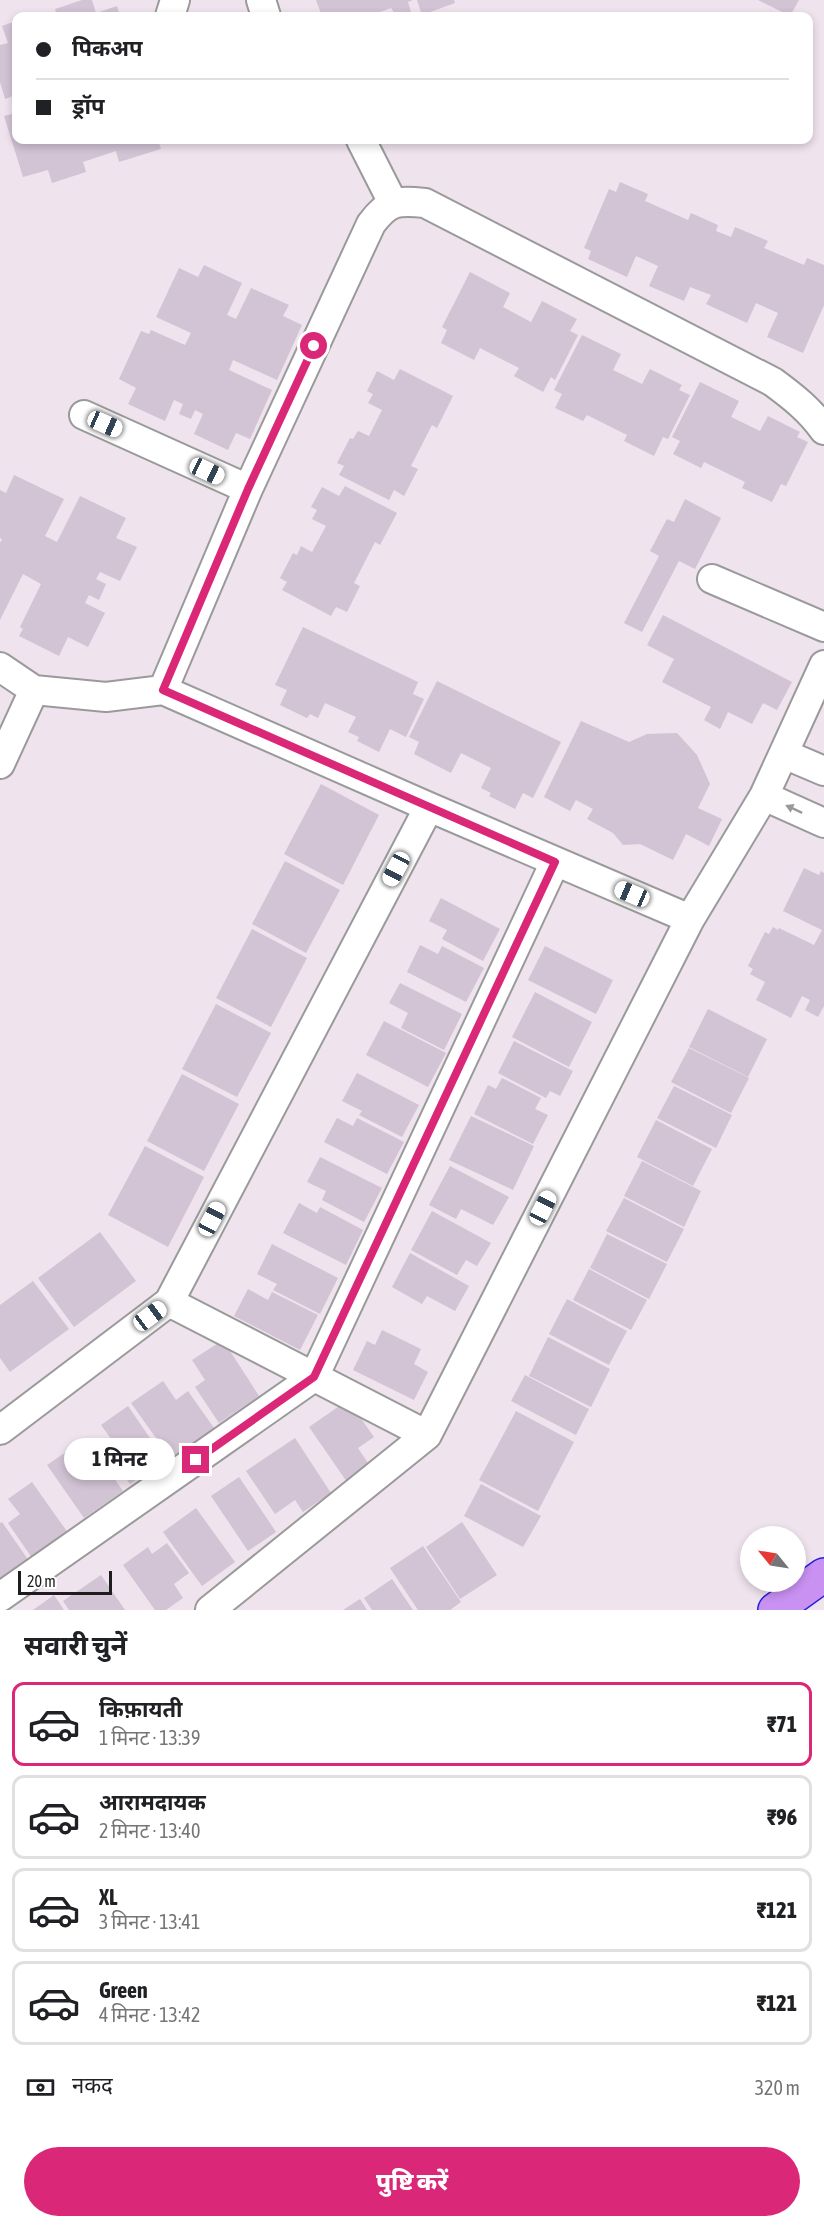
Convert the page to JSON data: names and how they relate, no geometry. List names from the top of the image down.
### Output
{
  "scale_bar": "20 m",
  "north": "top left",
  "page": {
    "banner": ["पिकअप", "ड्रॉप"],
    "bubble": "1 मिनट",
    "scale": "20 m",
    "heading": "सवारी चुनें",
    "list": [
      {
        "name": "किफ़ायती",
        "note": "1 मिनट · 13:39",
        "value": "₹71"
      },
      {
        "name": "आरामदायक",
        "note": "2 मिनट · 13:40",
        "value": "₹96"
      },
      {
        "name": "XL",
        "note": "3 मिनट · 13:41",
        "value": "₹121"
      },
      {
        "name": "Green",
        "note": "4 मिनट · 13:42",
        "value": "₹121"
      }
    ],
    "pay": ["नकद", "320 m"],
    "buttons": "पुष्टि करें"
  }
}
